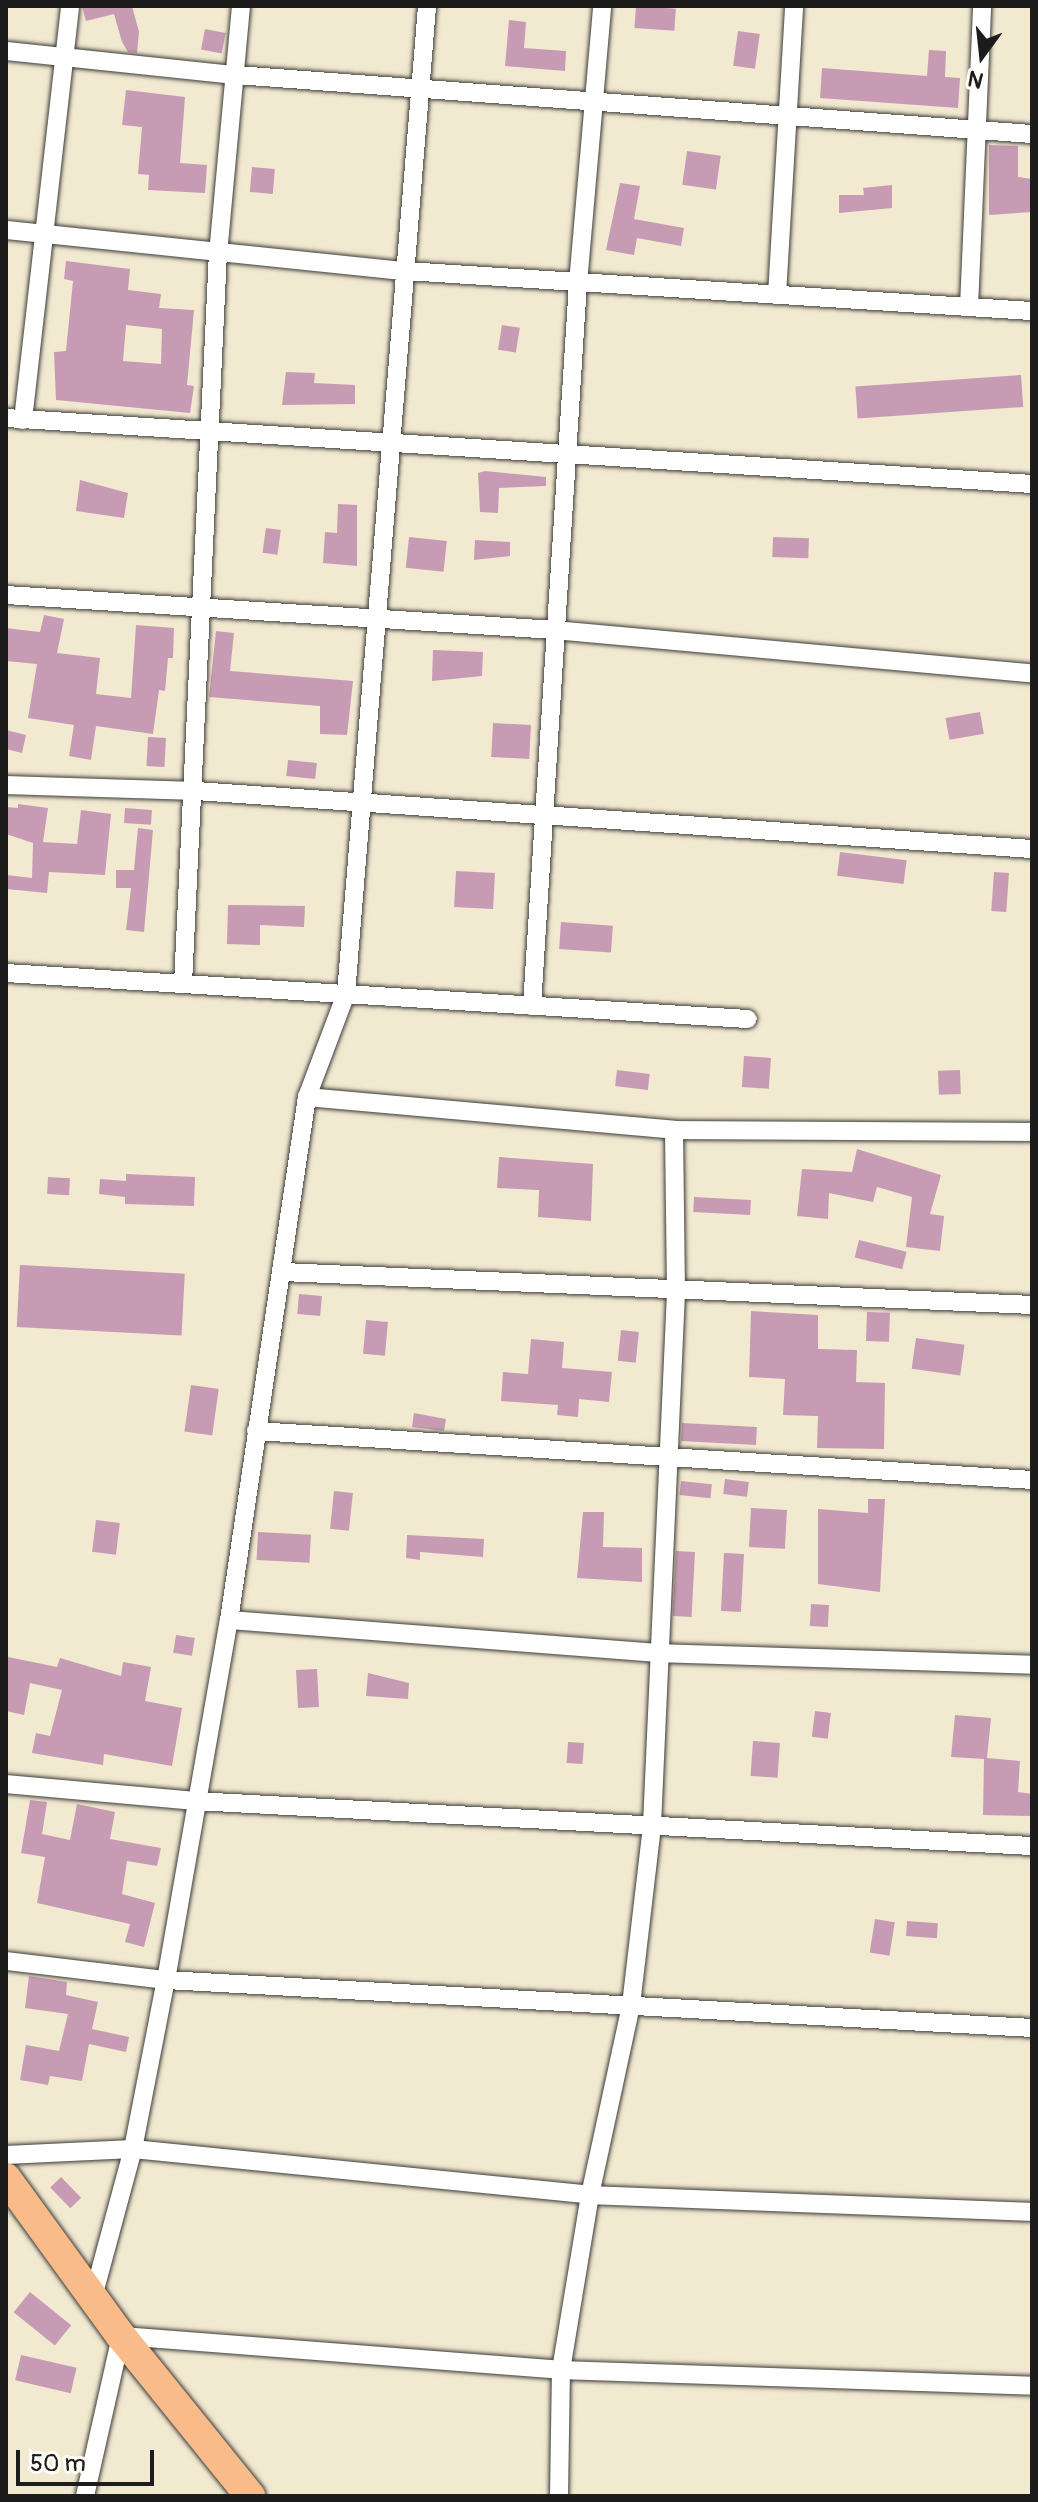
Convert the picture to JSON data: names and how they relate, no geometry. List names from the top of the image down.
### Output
{
  "scale_bar": "50 m",
  "north": "bottom"
}
